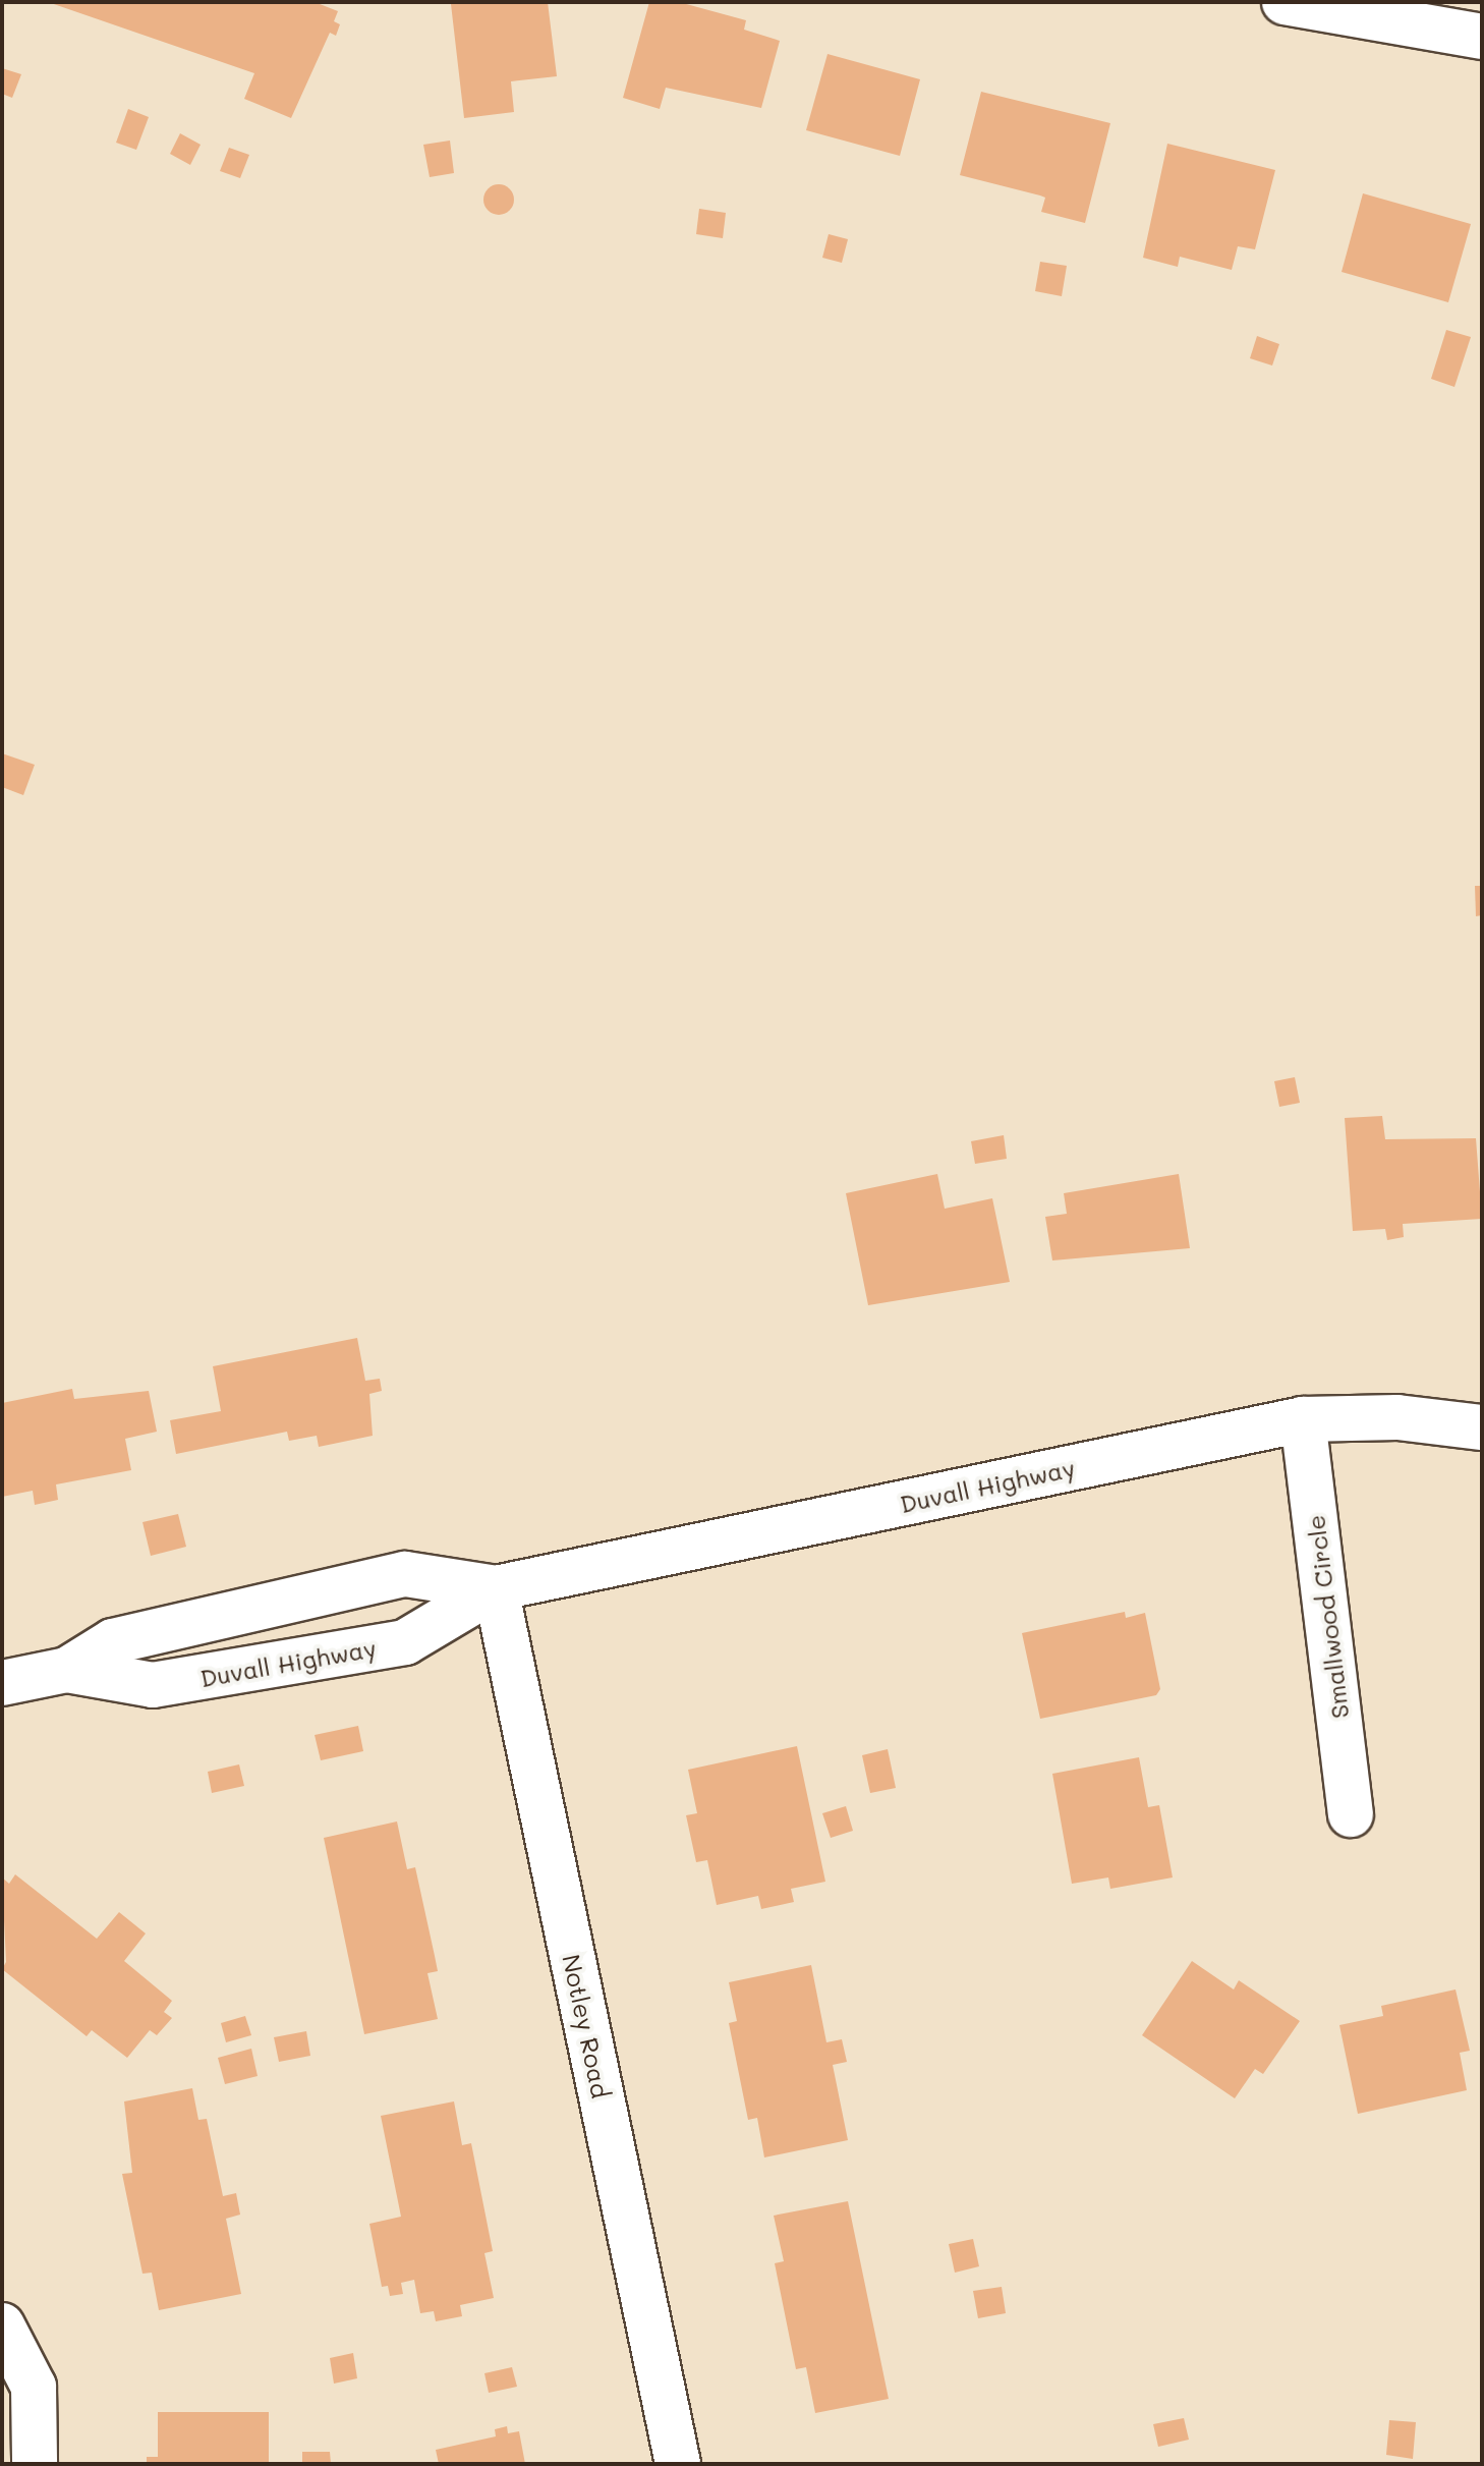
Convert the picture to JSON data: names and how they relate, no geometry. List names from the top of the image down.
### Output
{
  "streets": {
    "street": ["Duvall Highway", "Smallwood Circle", "Notley Road"]
  },
  "crossings": [
    ["Duvall Highway", "Smallwood Circle"],
    ["Duvall Highway", "Notley Road"]
  ]
}
